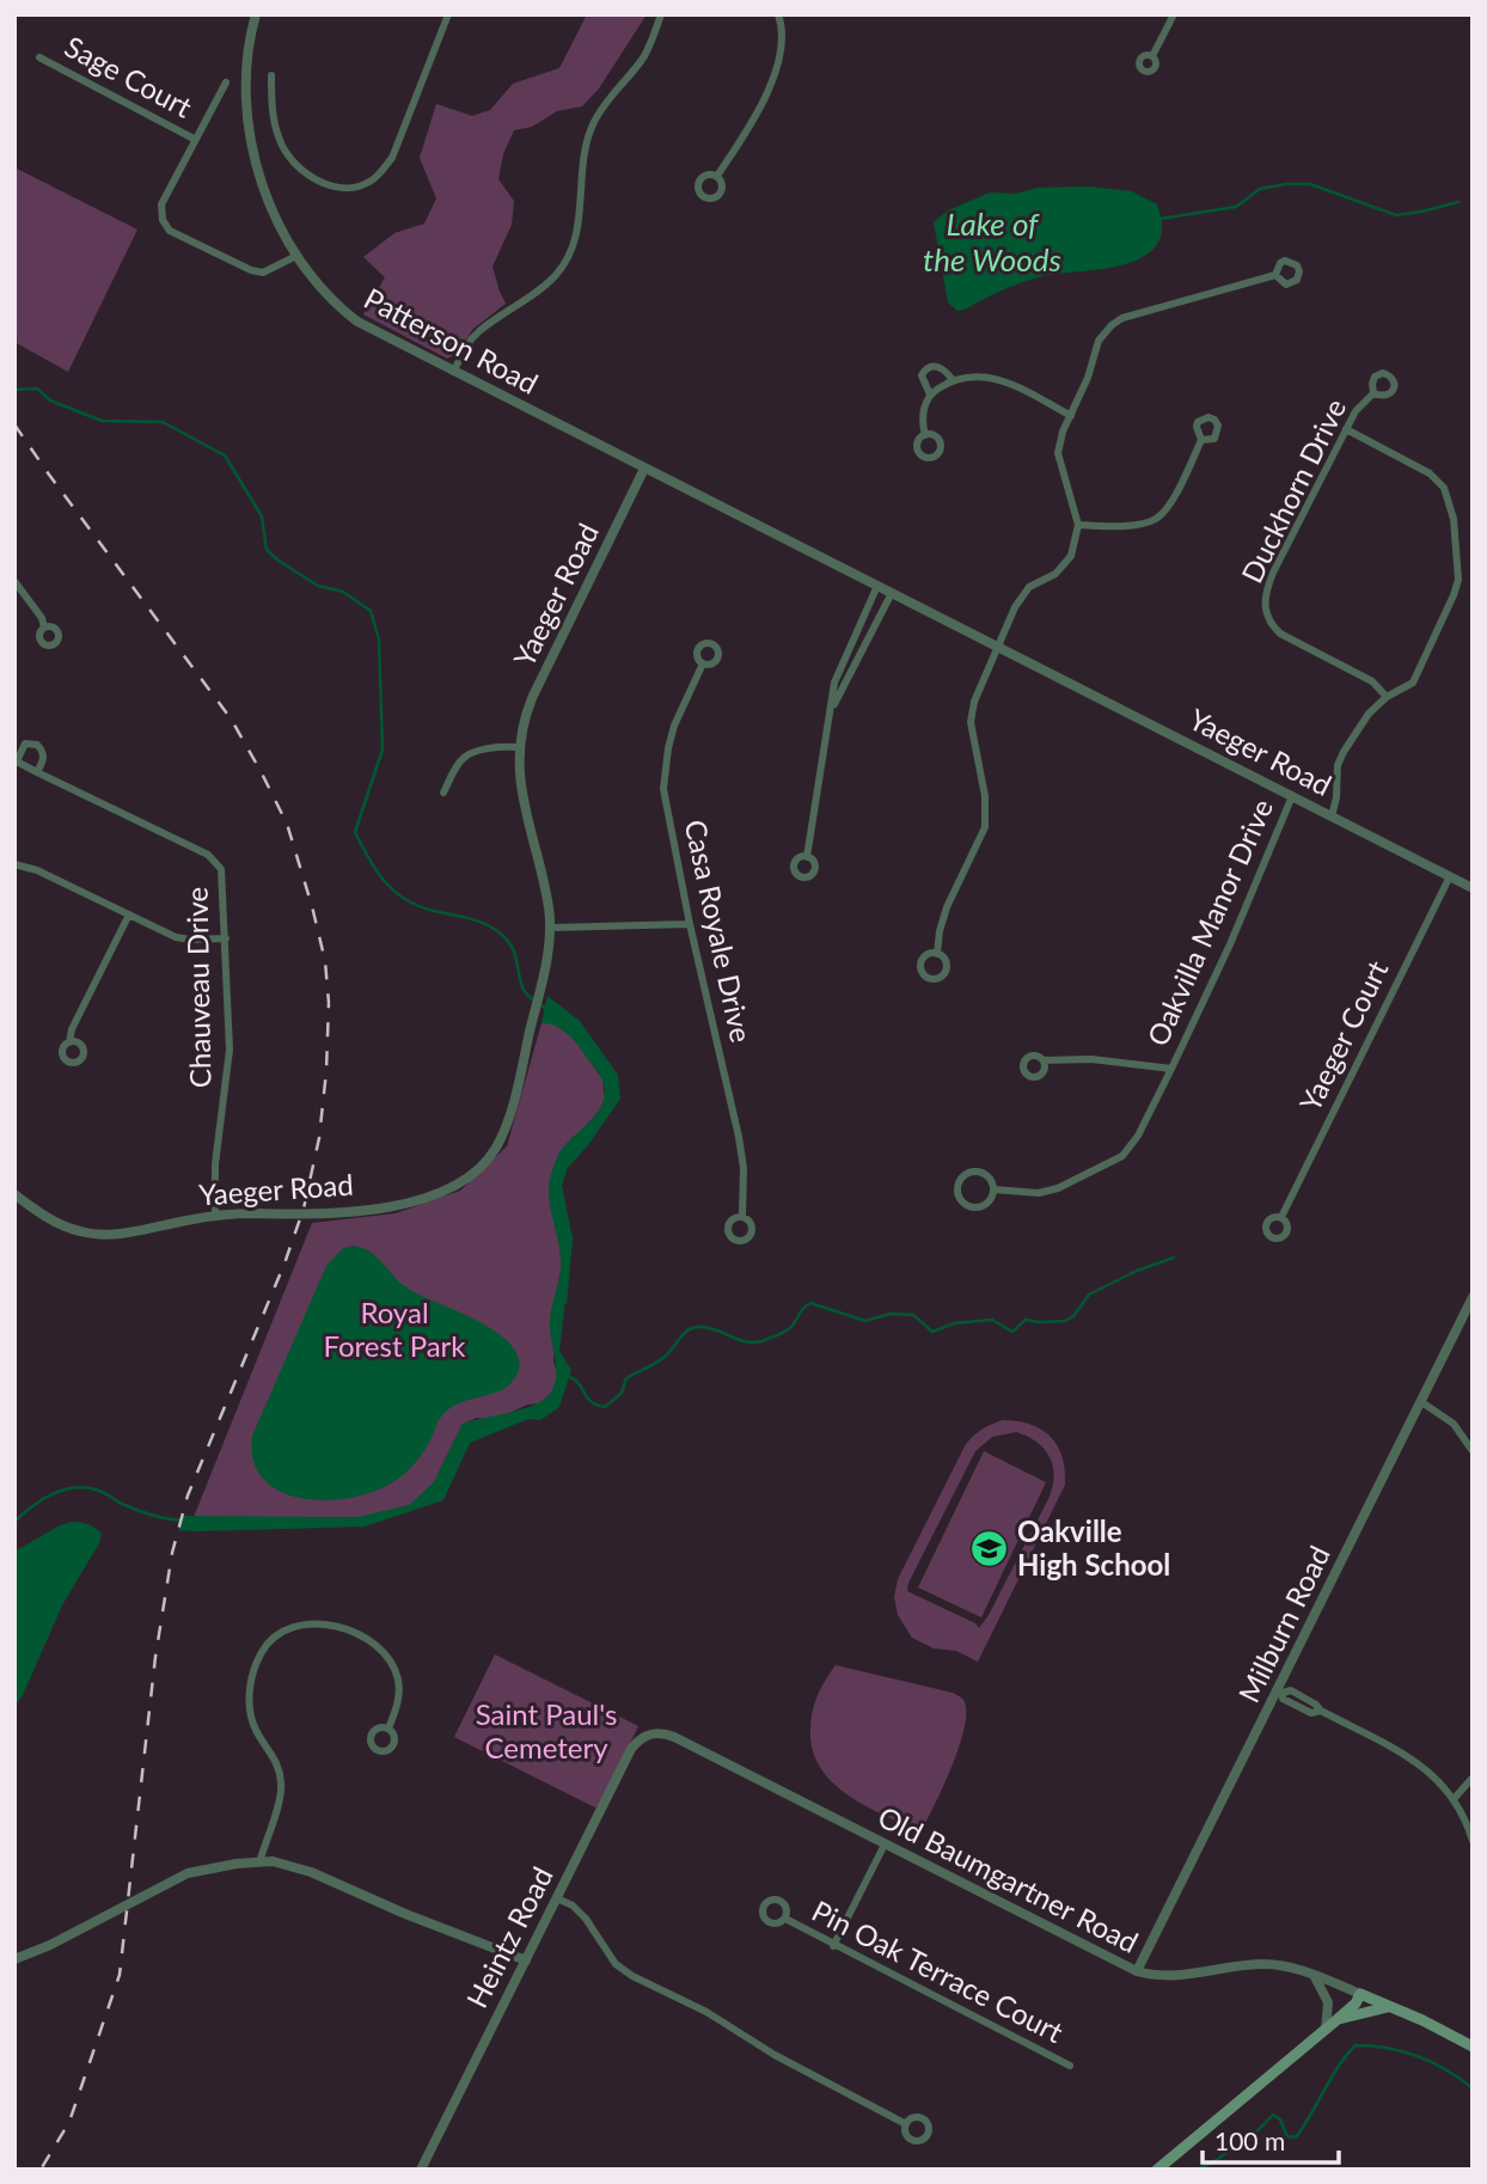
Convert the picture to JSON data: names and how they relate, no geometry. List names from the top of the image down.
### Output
{
  "streets": {
    "street": [
      "Sage Court",
      "Patterson Road",
      "Duckhorn Drive",
      "Yaeger Road",
      "Oakvilla Manor Drive",
      "Casa Royale Drive",
      "Chauveau Drive",
      "Yaeger Court",
      "Milburn Road",
      "Old Baumgartner Road",
      "Heintz Road",
      "Pin Oak Terrace Court"
    ]
  },
  "crossings": [
    ["Sage Court", "Patterson Road"],
    ["Patterson Road", "Yaeger Road"],
    ["Yaeger Road", "Oakvilla Manor Drive"],
    ["Yaeger Road", "Chauveau Drive"],
    ["Yaeger Road", "Yaeger Court"],
    ["Milburn Road", "Old Baumgartner Road"],
    ["Old Baumgartner Road", "Heintz Road"]
  ],
  "water": ["Lake of the Woods"],
  "parks": ["Royal Forest Park", "Saint Paul's Cemetery"],
  "places": {
    "school or university": ["Oakville High School"]
  },
  "scale_bar": "100 m"
}
